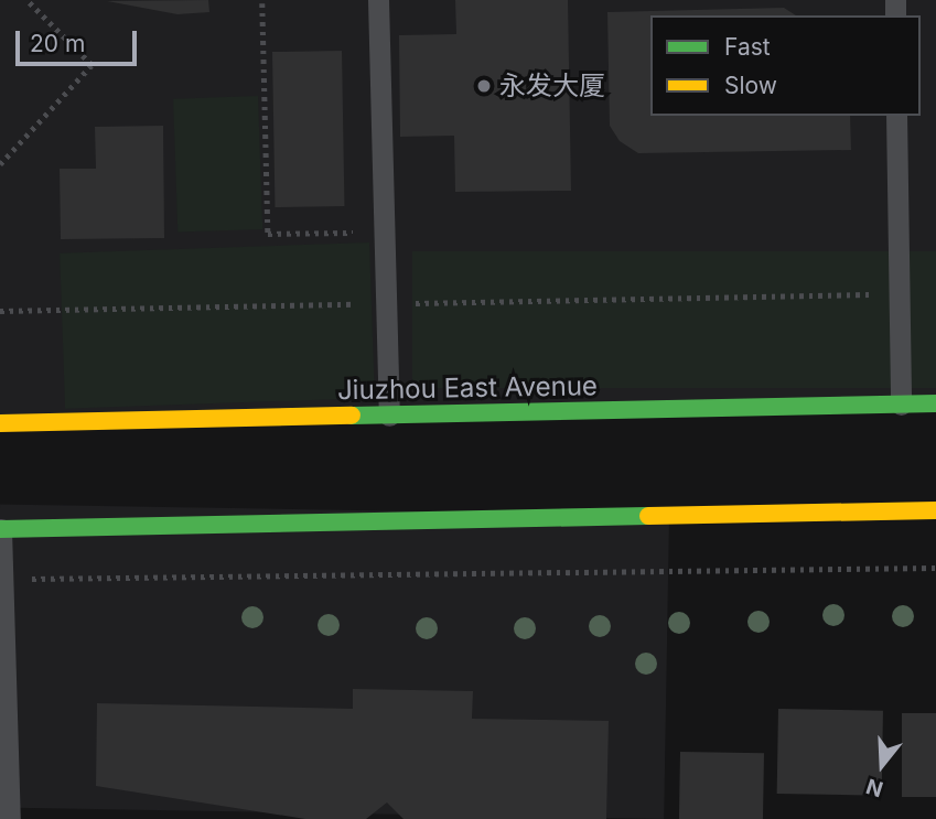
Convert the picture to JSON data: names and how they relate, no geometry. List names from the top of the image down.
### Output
{
  "streets": {
    "main road": ["Jiuzhou East Avenue"]
  },
  "places": ["永发大厦"],
  "legend": ["Fast", "Slow"],
  "scale_bar": "20 m",
  "north": "bottom"
}
